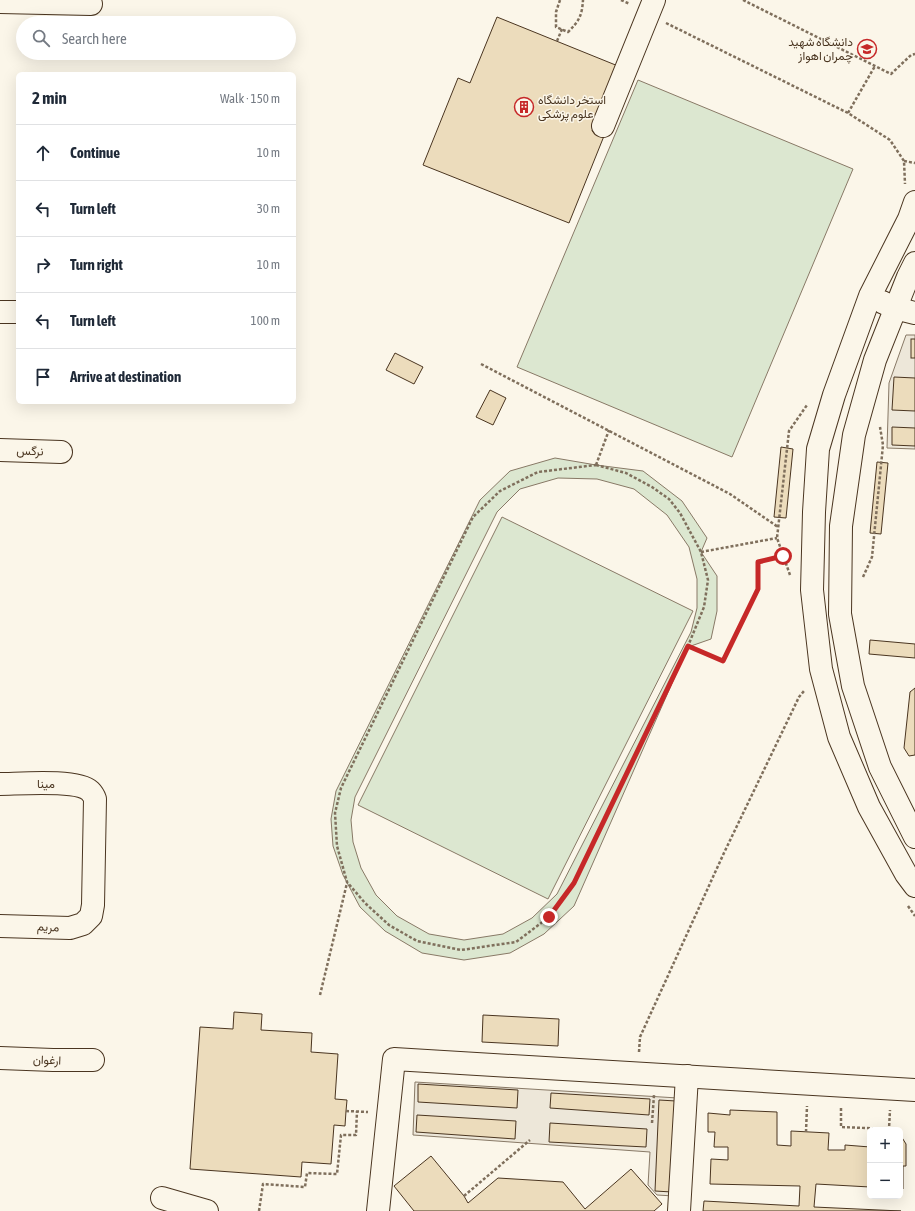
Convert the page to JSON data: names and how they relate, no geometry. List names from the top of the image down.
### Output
{
  "streets": {
    "street": [
      "نرگس",
      "مینا",
      "مریم",
      "ارغوان"
    ]
  },
  "crossings": [
    ["مینا", "مریم"]
  ],
  "places": {
    "school or university": ["دانشگاه شهید چمران اهواز"],
    "building": ["استخر دانشگاه علوم پزشکی"]
  },
  "page": {
    "search": "Search here",
    "heading": ["2 min", "Walk · 150 m"],
    "list": [
      ["Continue", "10 m"],
      ["Turn left", "30 m"],
      ["Turn right", "10 m"],
      ["Turn left", "100 m"],
      "Arrive at destination"
    ],
    "map_buttons": ["+", "−"]
  }
}
